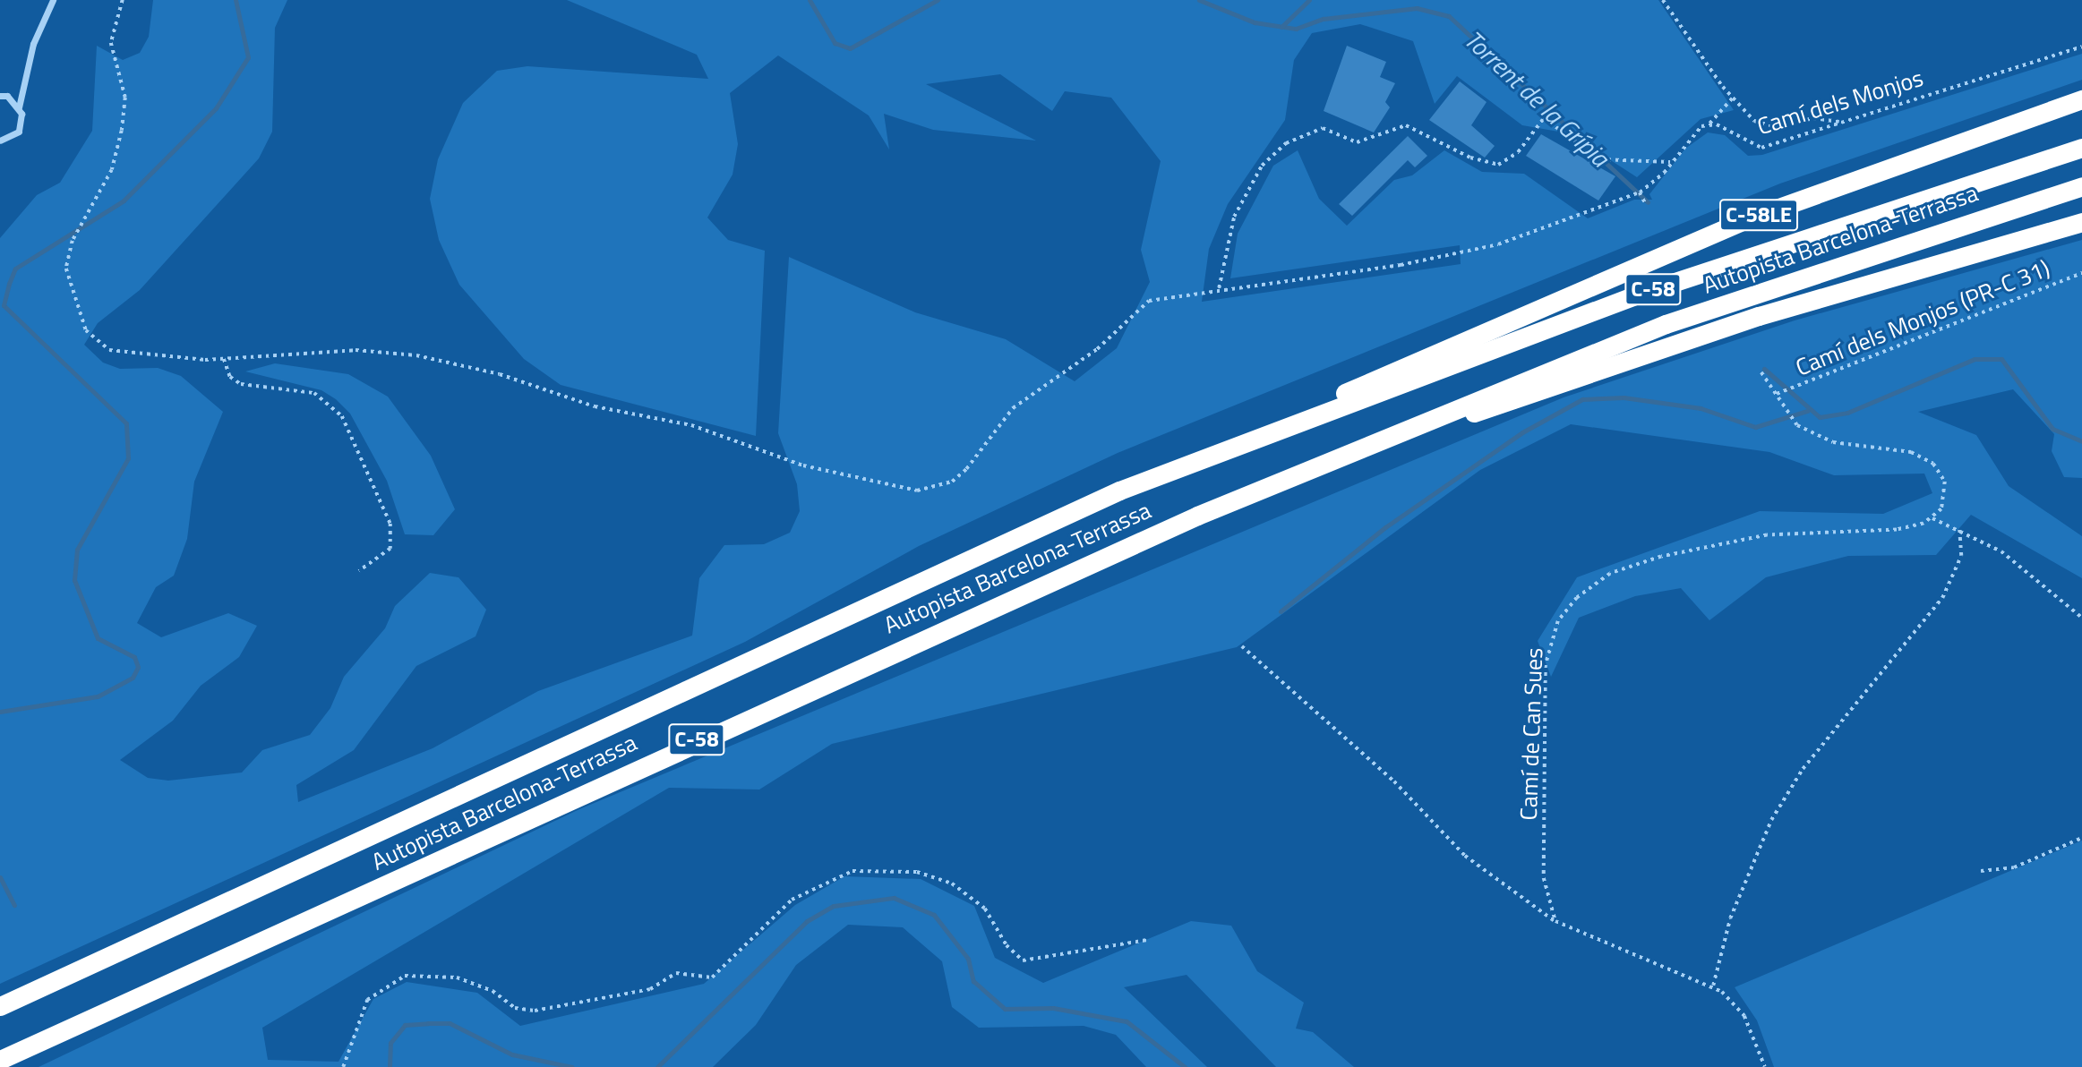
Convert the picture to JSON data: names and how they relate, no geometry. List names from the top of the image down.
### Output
{
  "streets": {
    "highway": ["C-58LE", "Autopista Barcelona-Terrassa", "C-58"],
    "path": ["Camí dels Monjos", "Camí dels Monjos (PR-C 31)", "Camí de Can Sues"]
  },
  "crossings": [
    ["C-58LE", "Autopista Barcelona-Terrassa"]
  ],
  "water": ["Torrent de la Grípia"]
}
